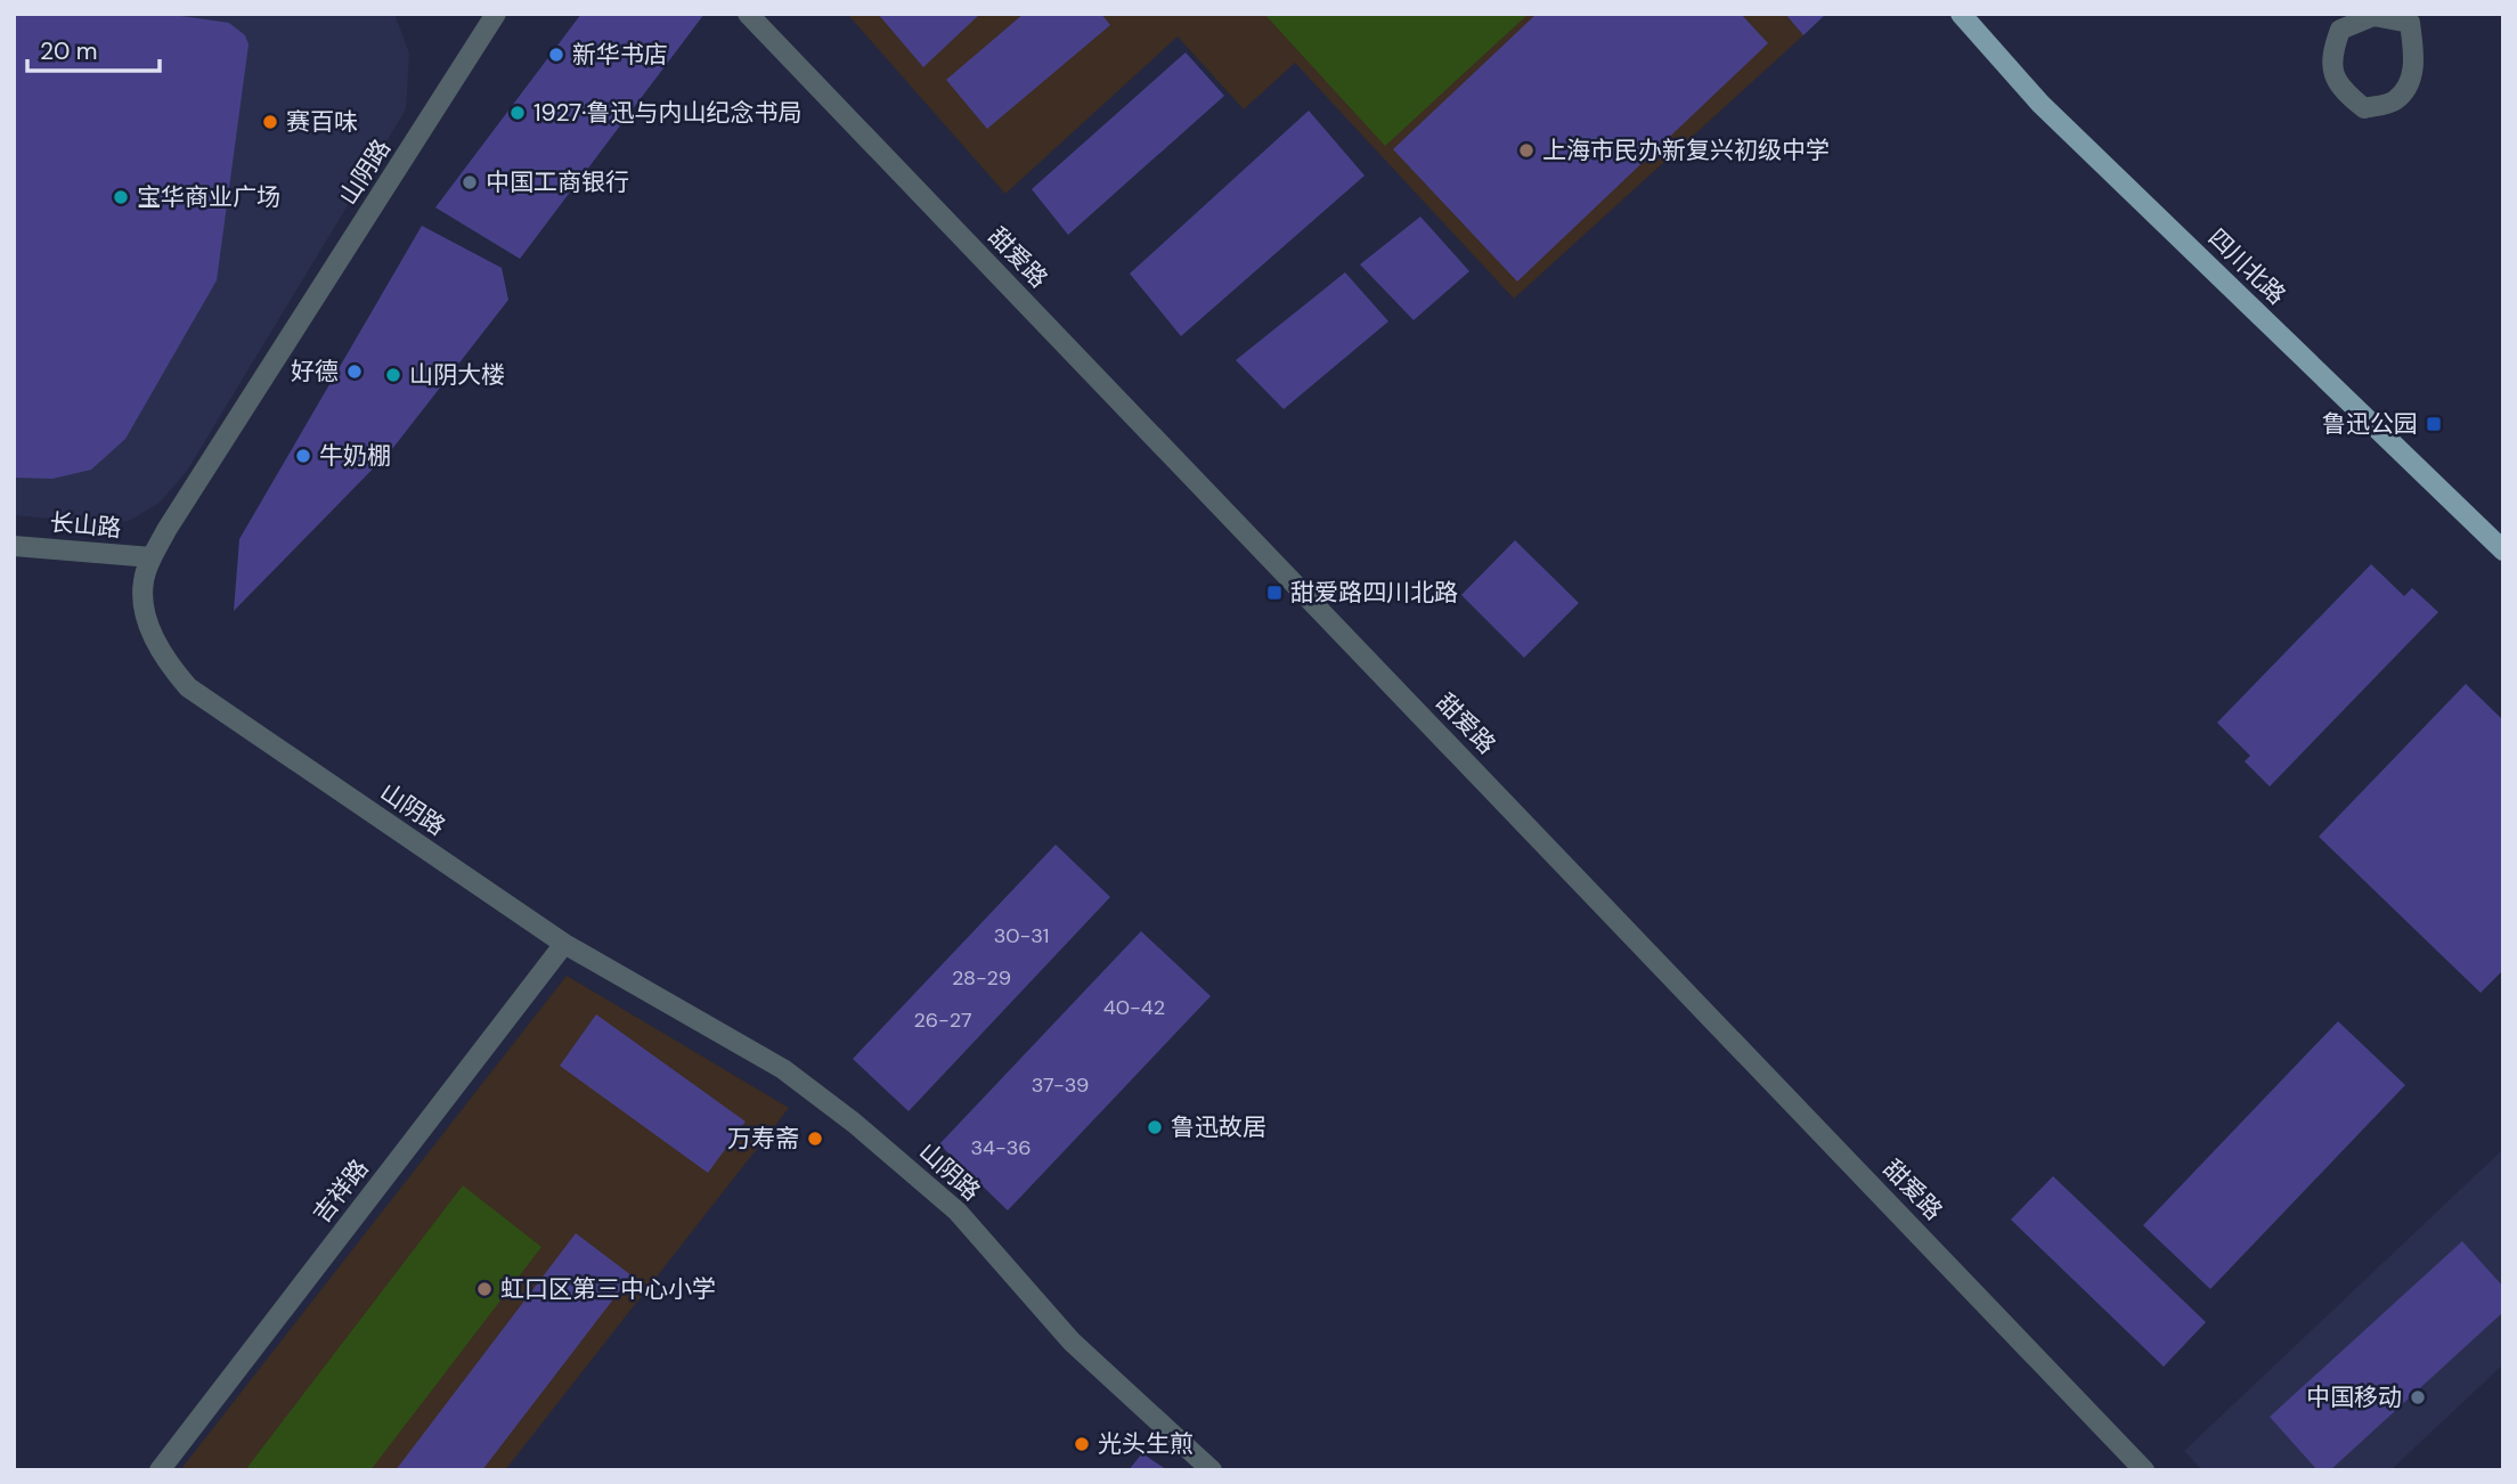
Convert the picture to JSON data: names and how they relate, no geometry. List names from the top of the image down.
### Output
{
  "streets": {
    "main road": ["四川北路"],
    "street": [
      "山阴路",
      "甜爱路",
      "长山路",
      "吉祥路"
    ]
  },
  "crossings": [
    ["山阴路", "长山路"],
    ["山阴路", "吉祥路"]
  ],
  "places": {
    "other": [
      "新华书店",
      "1927·鲁迅与内山纪念书局",
      "赛百味",
      "上海市民办新复兴初级中学",
      "中国工商银行",
      "宝华商业广场",
      "好德",
      "山阴大楼",
      "牛奶棚",
      "鲁迅故居",
      "万寿斋",
      "虹口区第三中心小学",
      "中国移动",
      "光头生煎"
    ],
    "transit": ["鲁迅公园", "甜爱路四川北路"]
  },
  "house_numbers": [
    "30-31",
    "28-29",
    "40-42",
    "26-27",
    "37-39",
    "34-36"
  ],
  "scale_bar": "20 m"
}
